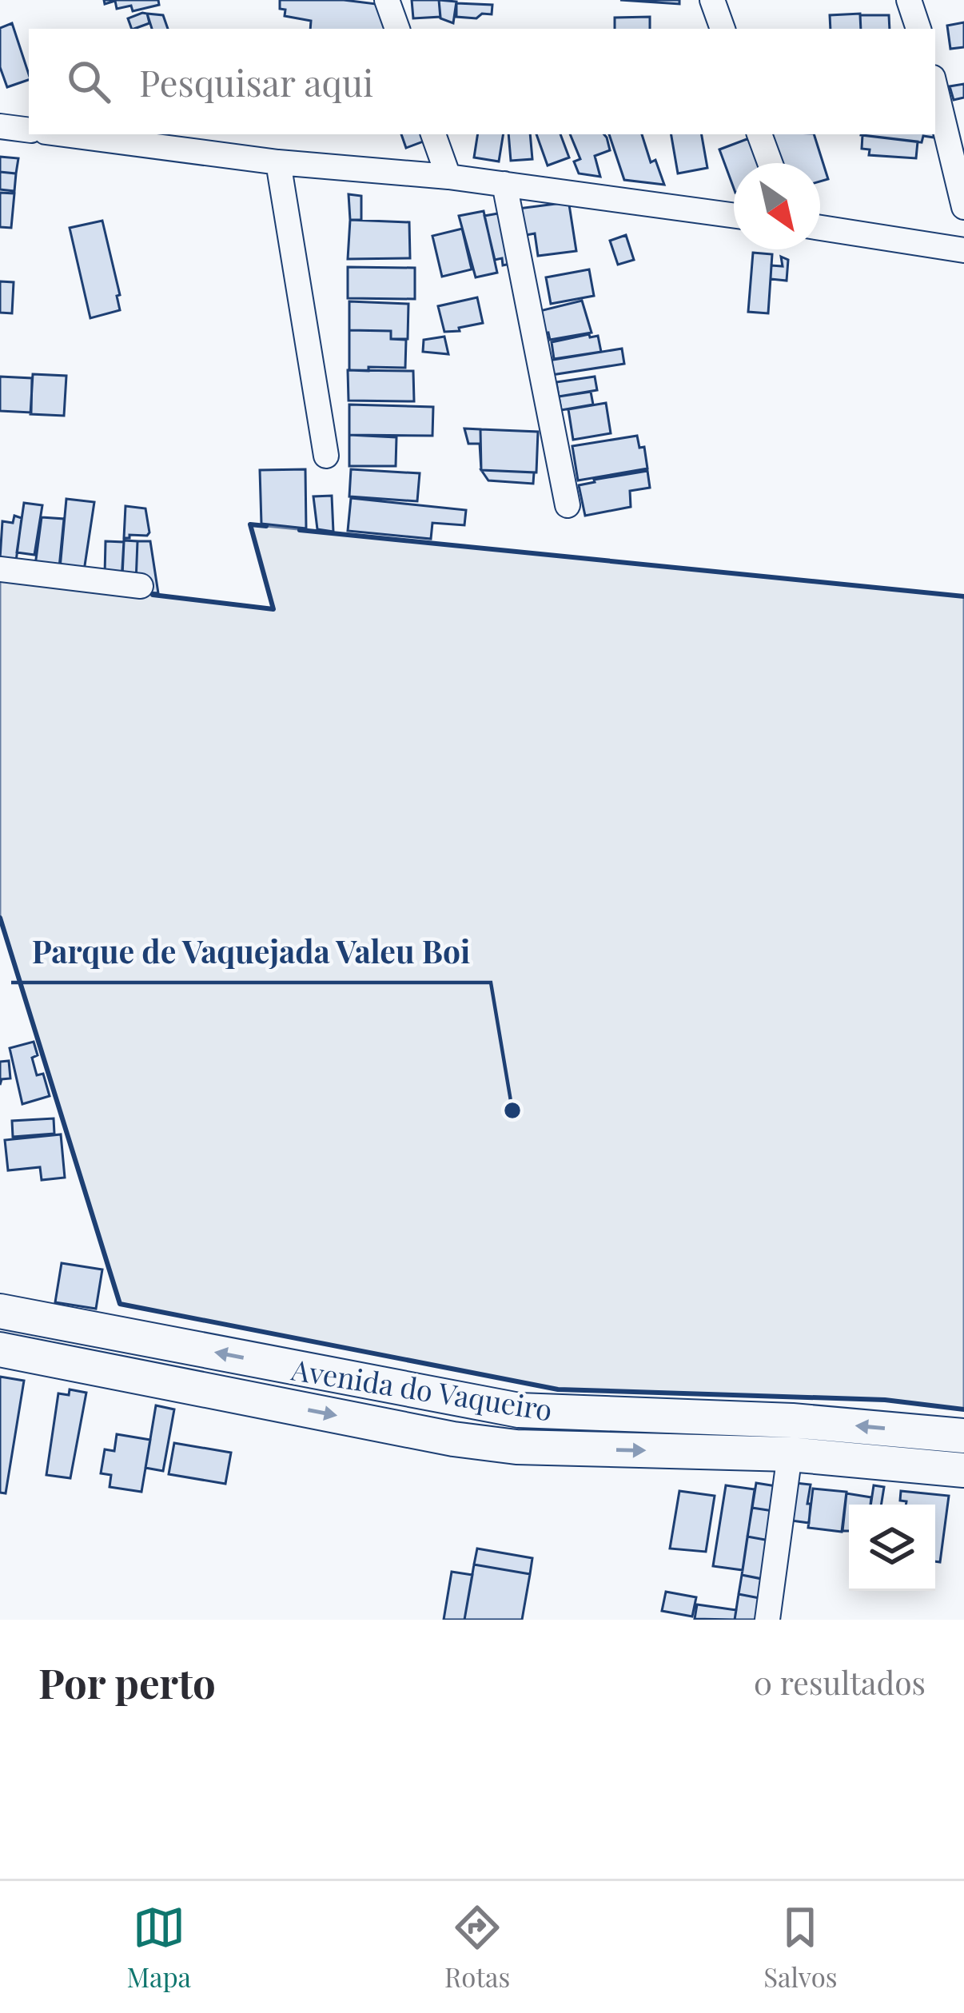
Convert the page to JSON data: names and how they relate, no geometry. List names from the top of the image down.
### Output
{
  "streets": {
    "street": ["Avenida do Vaqueiro"]
  },
  "places": ["Parque de Vaquejada Valeu Boi"],
  "north": "bottom right",
  "page": {
    "search": "Pesquisar aqui",
    "heading": ["Por perto", "0 resultados"],
    "nav": ["Mapa", "Rotas", "Salvos"]
  }
}
